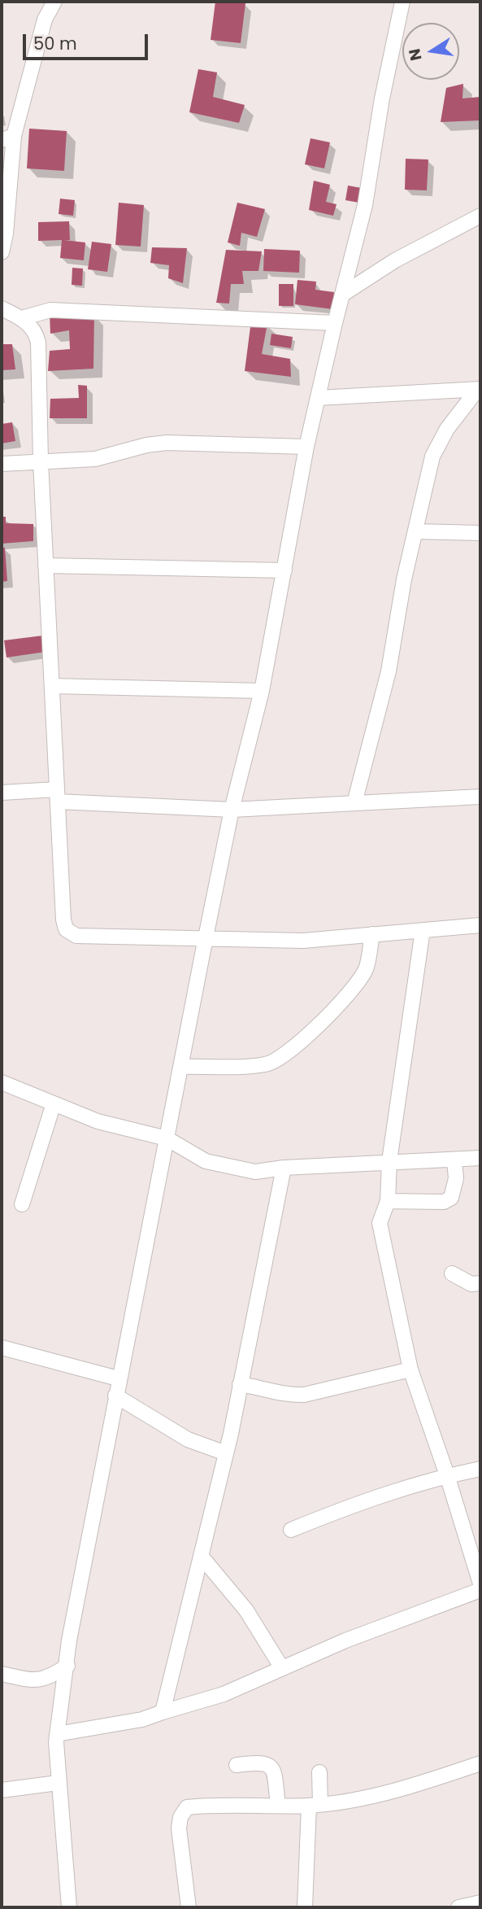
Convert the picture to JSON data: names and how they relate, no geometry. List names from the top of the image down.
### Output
{
  "scale_bar": "50 m",
  "north": "left"
}
